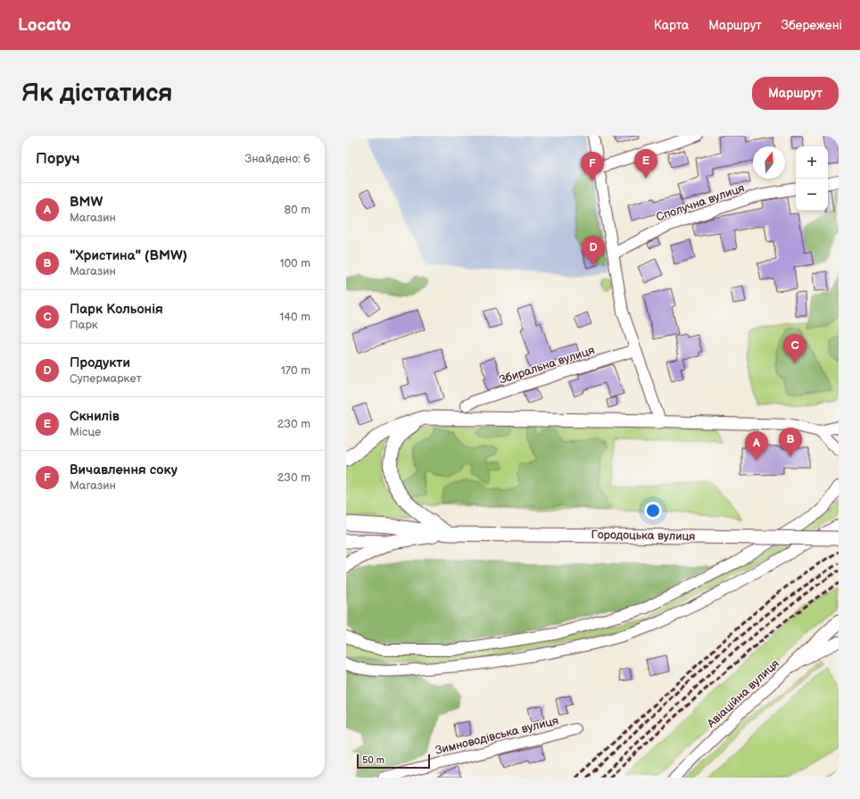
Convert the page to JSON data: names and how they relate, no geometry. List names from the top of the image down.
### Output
{
  "streets": {
    "main road": ["Городоцька вулиця"],
    "street": [
      "Сполучна вулиця",
      "Збиральна вулиця",
      "Авіаційна вулиця",
      "Зимноводівська вулиця"
    ]
  },
  "scale_bar": "50 m",
  "north": "top",
  "page": {
    "header": "Locato",
    "nav": ["Карта", "Маршрут", "Збережені"],
    "buttons": "Маршрут",
    "title": "Як дістатися",
    "heading": ["Поруч", "Знайдено: 6"],
    "map_buttons": ["+", "−"],
    "pins": [
      "E",
      "F",
      "D",
      "C",
      "B",
      "A"
    ],
    "list": [
      {
        "mark": "A",
        "name": "BMW",
        "note": "Магазин",
        "value": "80 m"
      },
      {
        "mark": "B",
        "name": "\"Христина\" (BMW)",
        "note": "Магазин",
        "value": "100 m"
      },
      {
        "mark": "C",
        "name": "Парк Кольонія",
        "note": "Парк",
        "value": "140 m"
      },
      {
        "mark": "D",
        "name": "Продукти",
        "note": "Супермаркет",
        "value": "170 m"
      },
      {
        "mark": "E",
        "name": "Скнилів",
        "note": "Місце",
        "value": "230 m"
      },
      {
        "mark": "F",
        "name": "Вичавлення соку",
        "note": "Магазин",
        "value": "230 m"
      }
    ],
    "scale": "50 m"
  }
}
